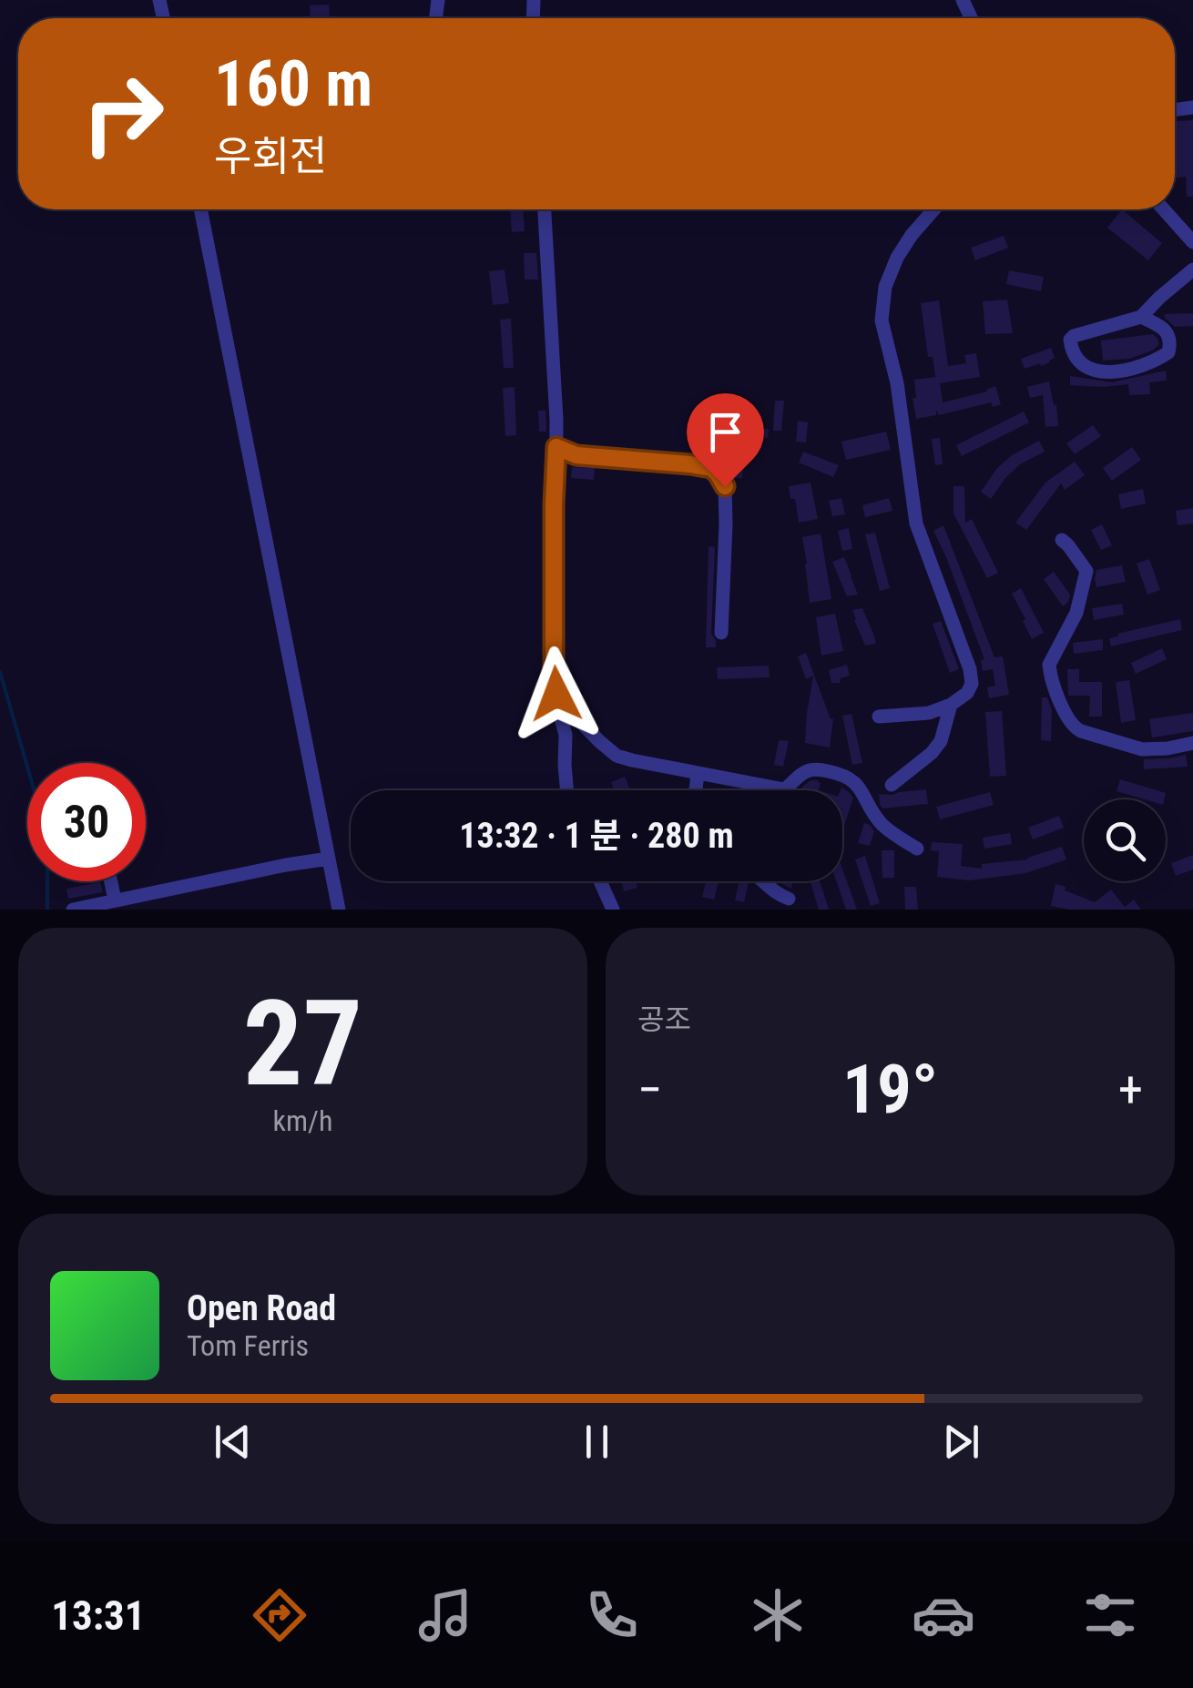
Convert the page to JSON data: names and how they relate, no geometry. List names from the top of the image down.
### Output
{
  "page": {
    "turn": ["160 m", "우회전"],
    "limit": "30",
    "trip": "13:32 · 1 분 · 280 m",
    "tile": [
      ["27", "km/h"],
      "공조"
    ],
    "heat": ["−", "19°", "+"],
    "song": ["Open Road", "Tom Ferris"],
    "tabs": "13:31"
  }
}
